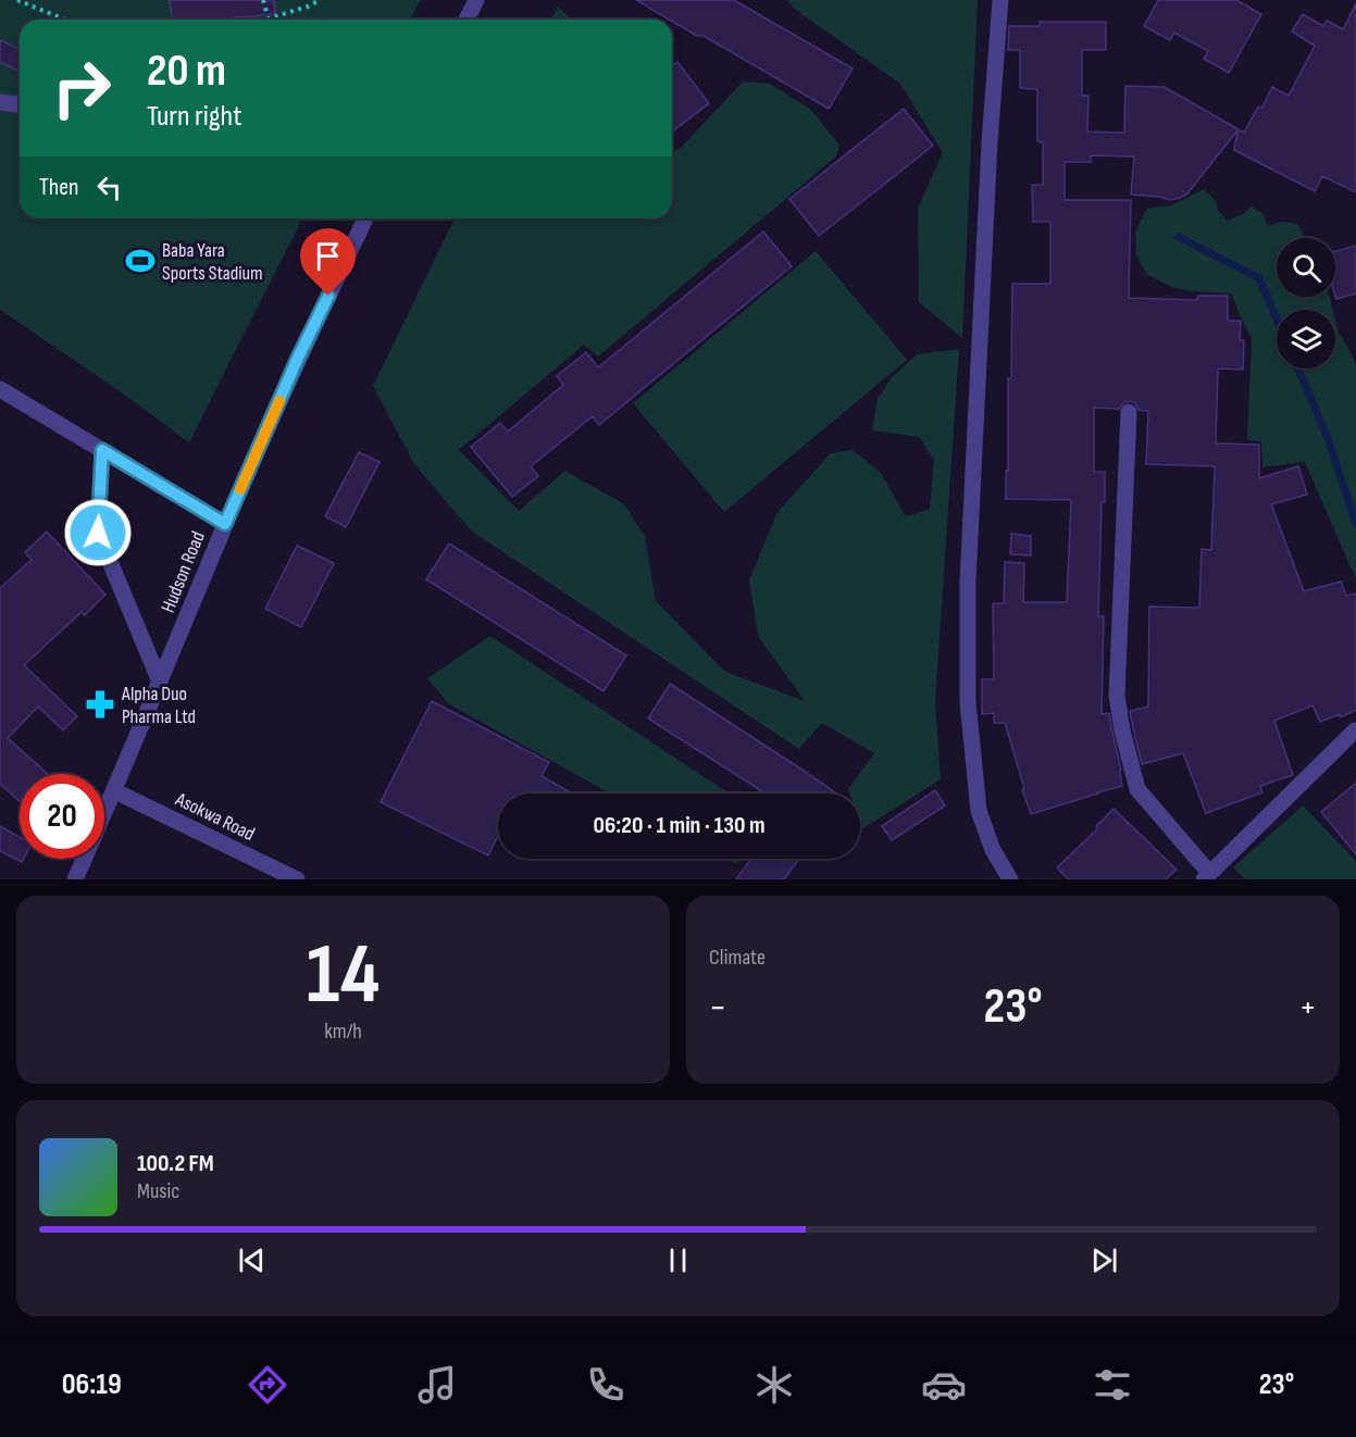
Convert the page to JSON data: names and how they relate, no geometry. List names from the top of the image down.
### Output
{
  "streets": {
    "street": ["Hudson Road", "Asokwa Road"]
  },
  "crossings": [
    ["Hudson Road", "Asokwa Road"]
  ],
  "places": {
    "sports": ["Baba Yara Sports Stadium"],
    "pharmacy": ["Alpha Duo Pharma Ltd"]
  },
  "page": {
    "turn": ["20 m", "Turn right"],
    "then": "Then",
    "limit": "20",
    "trip": "06:20 · 1 min · 130 m",
    "tile": [
      ["14", "km/h"],
      "Climate"
    ],
    "heat": ["−", "23°", "+"],
    "song": ["100.2 FM", "Music"],
    "tabs": ["06:19", "23°"]
  }
}
